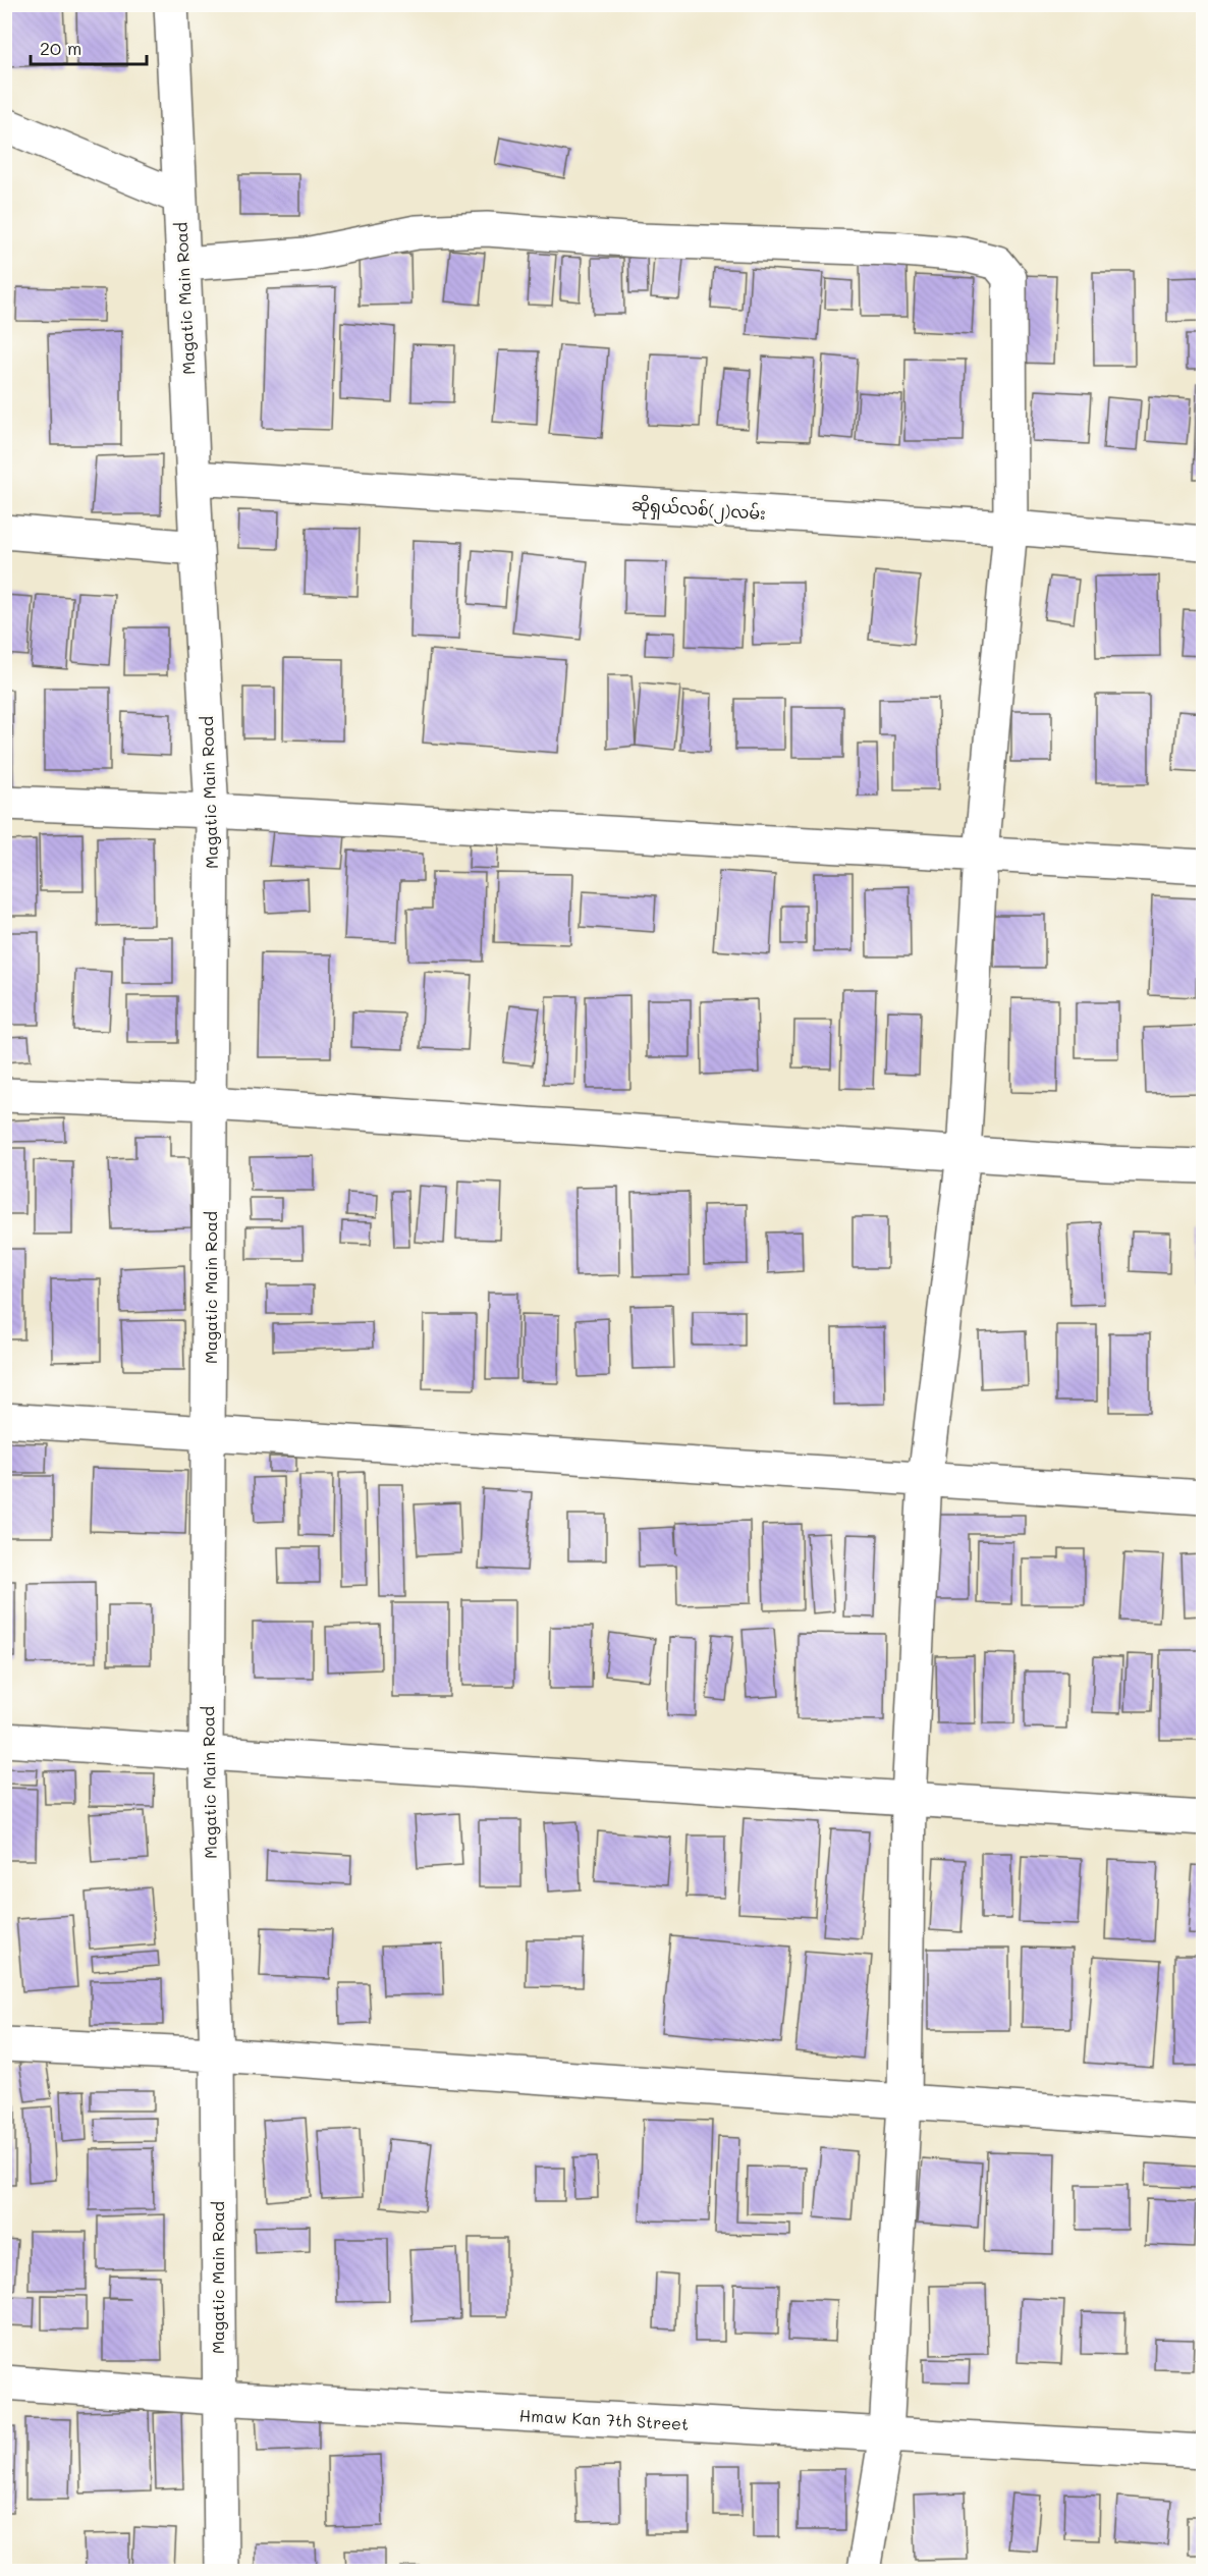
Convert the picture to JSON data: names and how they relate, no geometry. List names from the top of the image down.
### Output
{
  "streets": {
    "street": ["Magatic Main Road", "ဆိုရှယ်လစ်(၂)လမ်း", "Hmaw Kan 7th Street"]
  },
  "crossings": [
    ["Magatic Main Road", "ဆိုရှယ်လစ်(၂)လမ်း"],
    ["Magatic Main Road", "Hmaw Kan 7th Street"]
  ],
  "scale_bar": "20 m"
}
